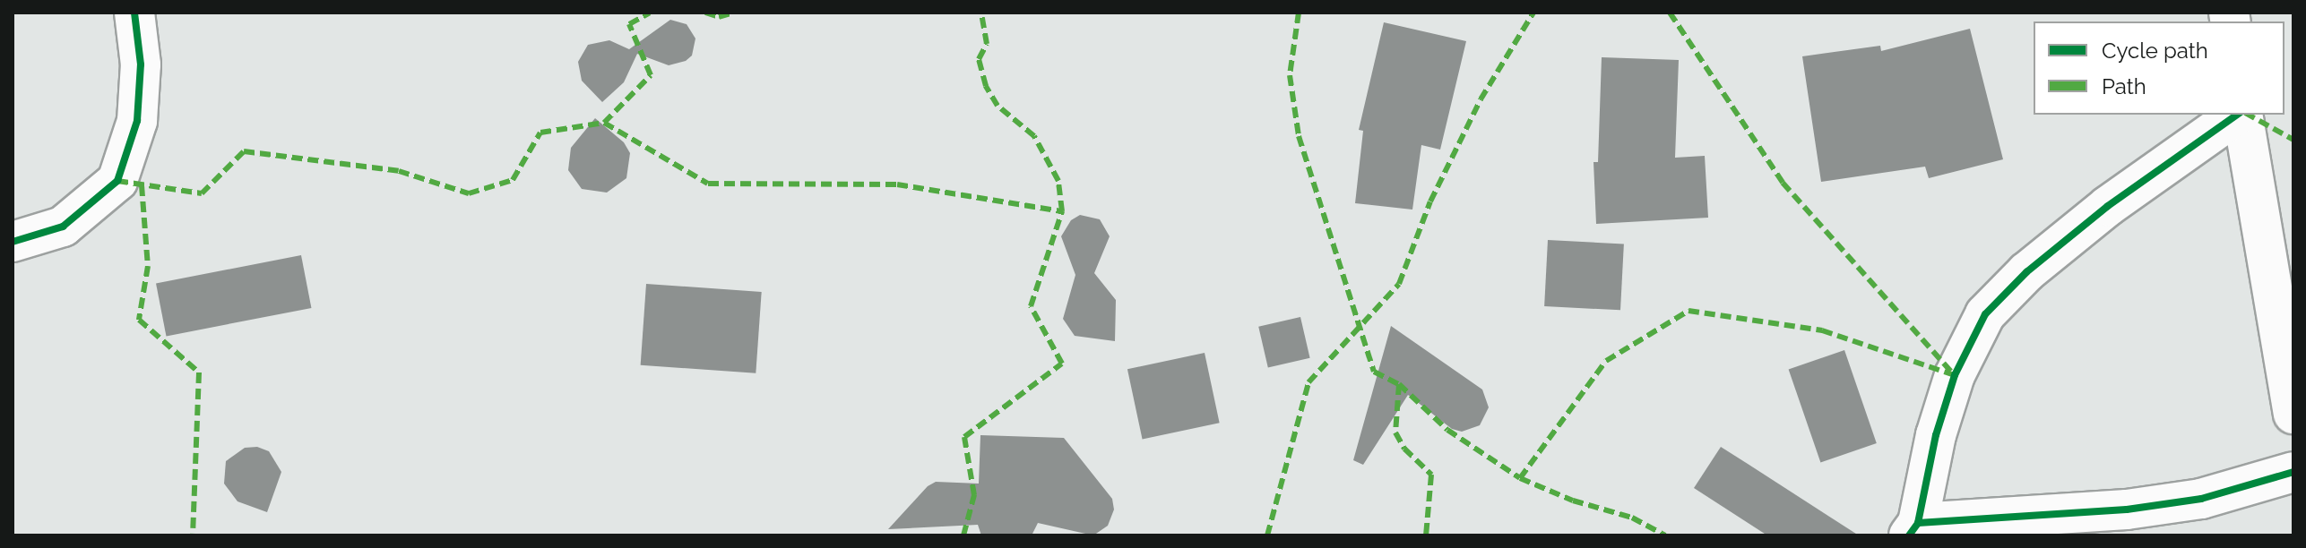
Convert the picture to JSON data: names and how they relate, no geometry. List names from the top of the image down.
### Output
{
  "legend": ["Cycle path", "Path"]
}
